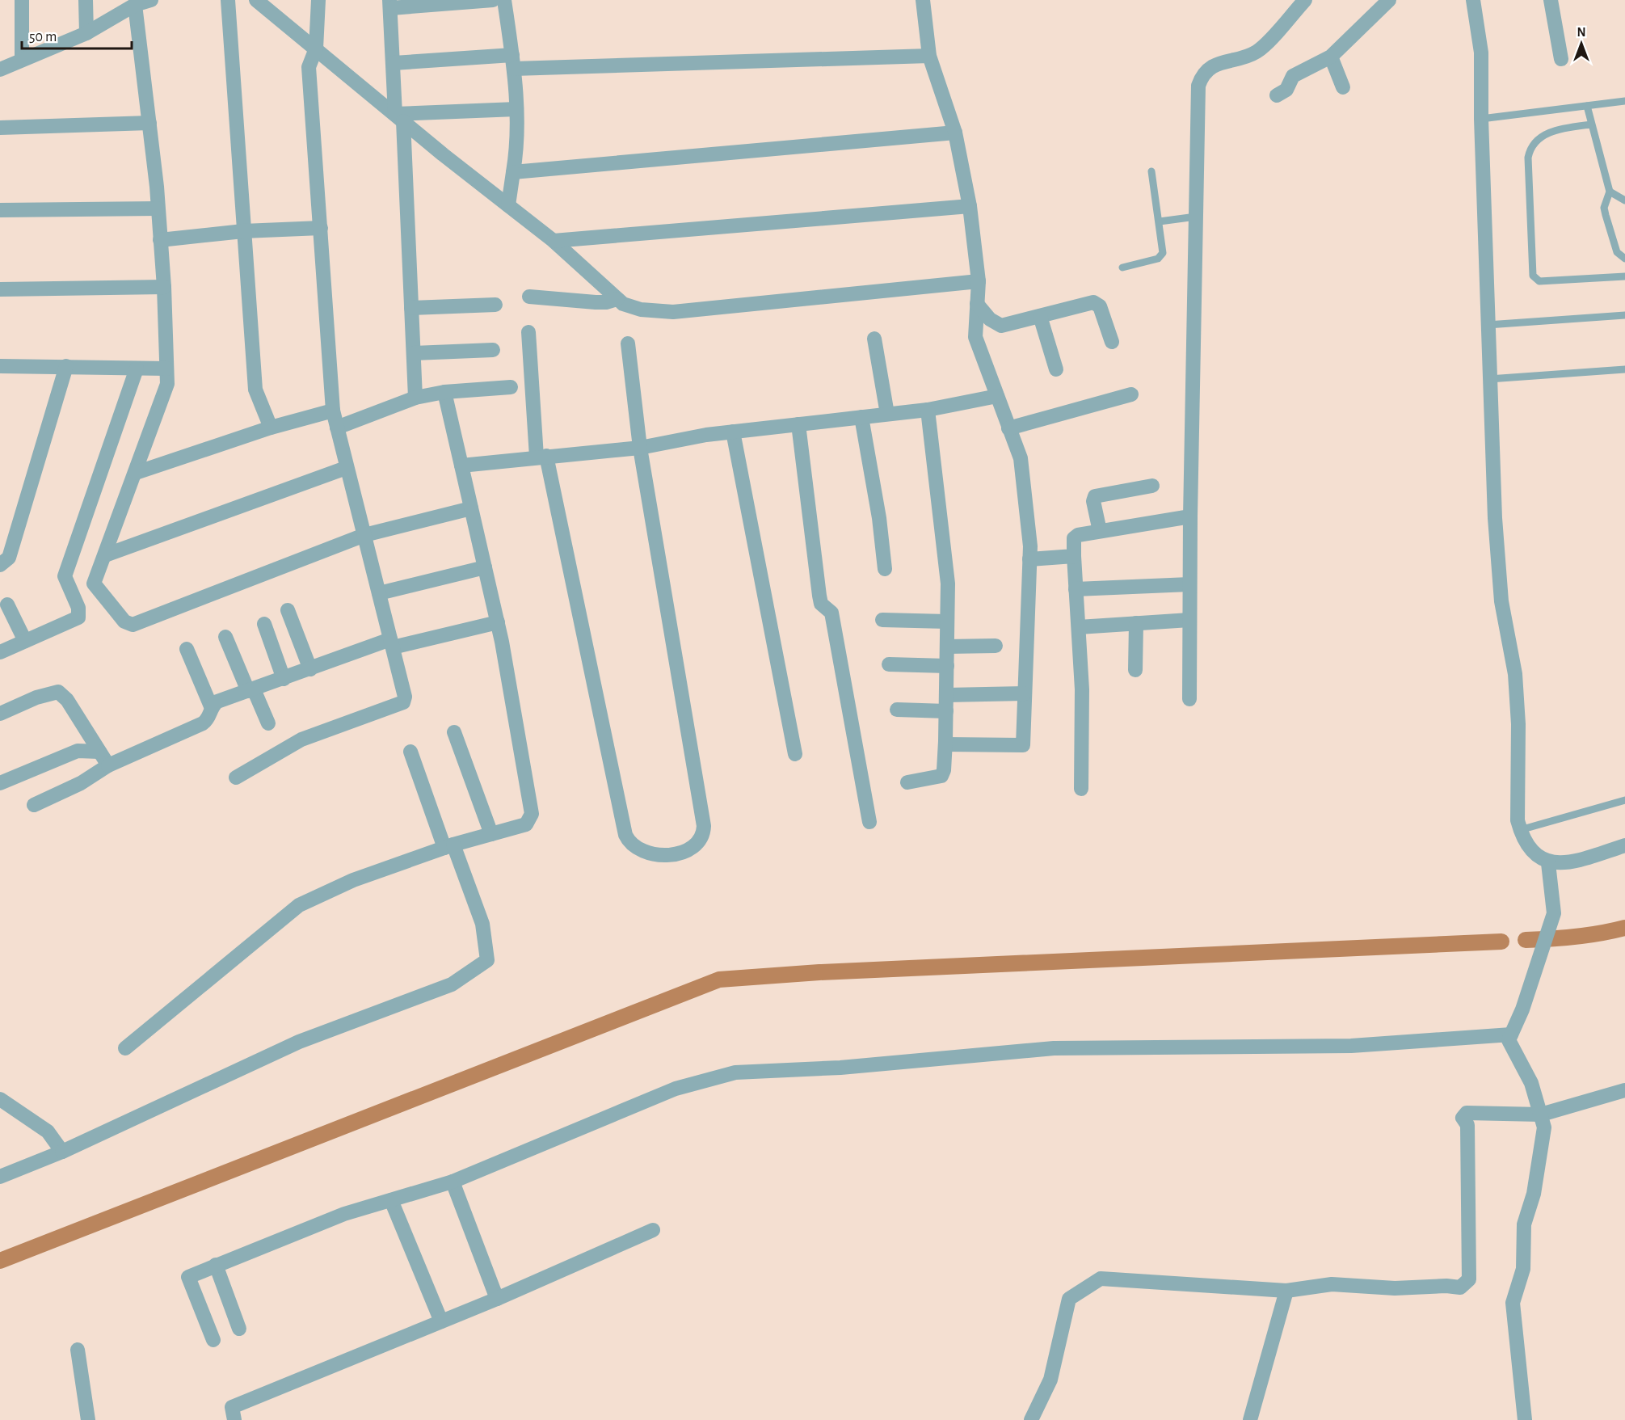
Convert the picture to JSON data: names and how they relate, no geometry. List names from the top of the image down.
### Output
{
  "scale_bar": "50 m",
  "north": "top"
}
